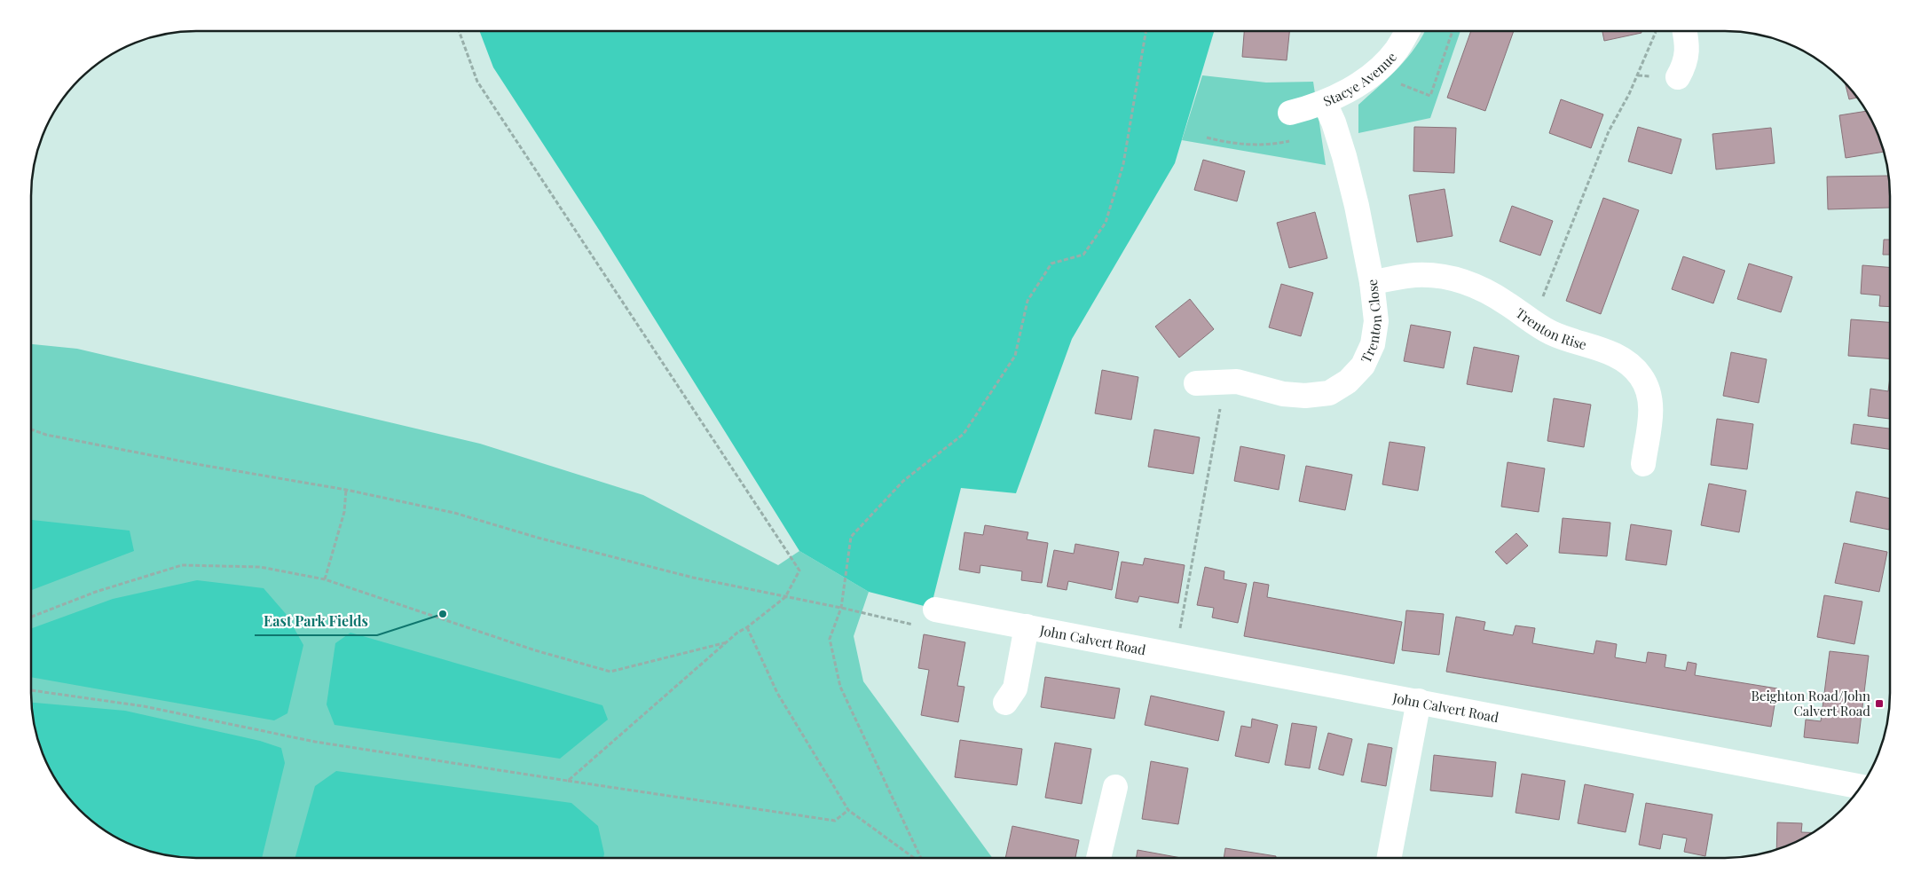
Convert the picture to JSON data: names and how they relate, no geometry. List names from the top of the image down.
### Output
{
  "streets": {
    "street": [
      "Stacye Avenue",
      "Trenton Close",
      "Trenton Rise",
      "John Calvert Road"
    ]
  },
  "crossings": [
    ["Stacye Avenue", "Trenton Close"],
    ["Trenton Close", "Trenton Rise"]
  ],
  "places": {
    "other": ["East Park Fields"],
    "transit": ["Beighton Road/John Calvert Road"]
  }
}
